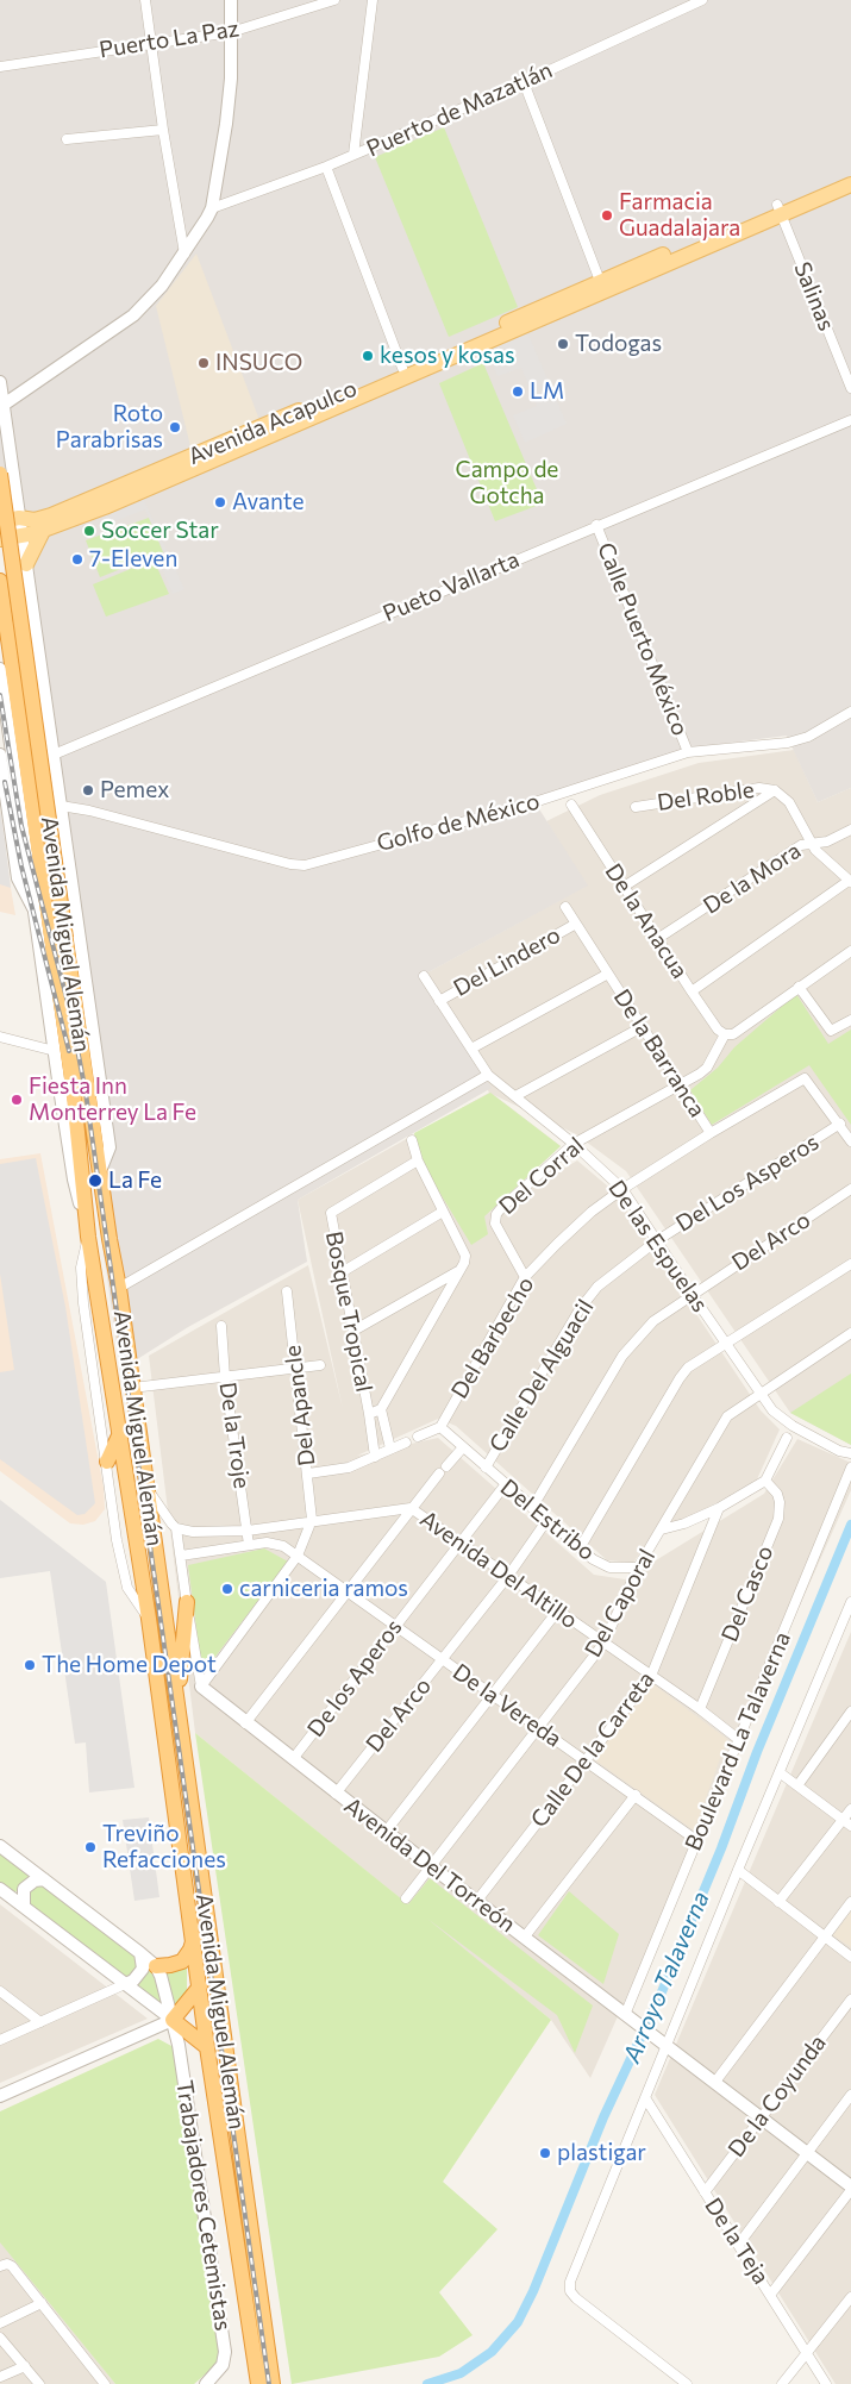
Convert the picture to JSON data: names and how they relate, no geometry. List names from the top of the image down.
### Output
{
  "streets": {
    "highway": ["Avenida Miguel Alemán"],
    "main road": ["Avenida Acapulco"],
    "street": [
      "Puerto La Paz",
      "Puerto de Mazatlán",
      "Salinas",
      "Pueto Vallarta",
      "Calle Puerto México",
      "Del Roble",
      "Golfo de México",
      "De la Mora",
      "De la Anacua",
      "Del Lindero",
      "De la Barranca",
      "Del Corral",
      "Del Los Asperos",
      "Del Arco",
      "De las Espuelas",
      "Bosque Tropical",
      "Del Barbecho",
      "Calle Del Alguacil",
      "Del Apancle",
      "De la Troje",
      "Del Estribo",
      "Avenida Del Altillo",
      "Del Casco",
      "Del Caporal",
      "De los Aperos",
      "De la Vereda",
      "Boulevard La Talaverna",
      "Calle De la Carreta",
      "Avenida Del Torreón",
      "De la Coyunda",
      "Trabajadores Cetemistas",
      "De la Teja"
    ]
  },
  "crossings": [
    ["Salinas", "Avenida Acapulco"],
    ["Pueto Vallarta", "Calle Puerto México"],
    ["Calle Puerto México", "Golfo de México"],
    ["De la Mora", "De la Anacua"],
    ["De la Anacua", "Del Corral"],
    ["Del Lindero", "De la Barranca"],
    ["Del Lindero", "De las Espuelas"],
    ["De la Barranca", "Del Corral"],
    ["De la Barranca", "Del Los Asperos"],
    ["De la Barranca", "Del Barbecho"],
    ["Del Corral", "De las Espuelas"],
    ["Del Corral", "Del Barbecho"],
    ["Del Los Asperos", "De las Espuelas"],
    ["Del Los Asperos", "Calle Del Alguacil"],
    ["Del Arco", "De las Espuelas"],
    ["Del Arco", "Del Estribo"],
    ["Del Arco", "Avenida Del Altillo"],
    ["Del Arco", "De la Vereda"],
    ["Del Arco", "Avenida Del Torreón"],
    ["De las Espuelas", "Del Barbecho"],
    ["De las Espuelas", "Calle Del Alguacil"],
    ["De las Espuelas", "Del Caporal"],
    ["Del Barbecho", "Del Estribo"],
    ["Calle Del Alguacil", "Del Estribo"],
    ["Calle Del Alguacil", "Avenida Del Altillo"],
    ["Calle Del Alguacil", "De la Vereda"],
    ["Calle Del Alguacil", "Avenida Del Torreón"],
    ["Del Apancle", "Avenida Del Altillo"],
    ["De la Troje", "Avenida Del Altillo"],
    ["De la Troje", "De la Vereda"],
    ["Del Estribo", "Del Caporal"],
    ["Del Estribo", "De los Aperos"],
    ["Avenida Del Altillo", "Del Casco"],
    ["Avenida Del Altillo", "Del Caporal"],
    ["Avenida Del Altillo", "De los Aperos"],
    ["Avenida Del Altillo", "Boulevard La Talaverna"],
    ["Avenida Del Altillo", "Calle De la Carreta"],
    ["Del Caporal", "De la Vereda"],
    ["Del Caporal", "Avenida Del Torreón"],
    ["De los Aperos", "De la Vereda"],
    ["De los Aperos", "Avenida Del Torreón"],
    ["De la Vereda", "Boulevard La Talaverna"],
    ["De la Vereda", "Calle De la Carreta"],
    ["Boulevard La Talaverna", "Avenida Del Torreón"],
    ["Calle De la Carreta", "Avenida Del Torreón"],
    ["De la Coyunda", "De la Teja"]
  ],
  "water": ["Arroyo Talaverna"],
  "parks": ["Campo de Gotcha"],
  "places": [
    "Farmacia Guadalajara",
    "Todogas",
    "kesos y kosas",
    "INSUCO",
    "LM",
    "Roto Parabrisas",
    "Avante",
    "Soccer Star",
    "7-Eleven",
    "Pemex",
    "Fiesta Inn Monterrey La Fe",
    "La Fe",
    "carniceria ramos",
    "The Home Depot",
    "Treviño Refacciones",
    "plastigar"
  ]
}
